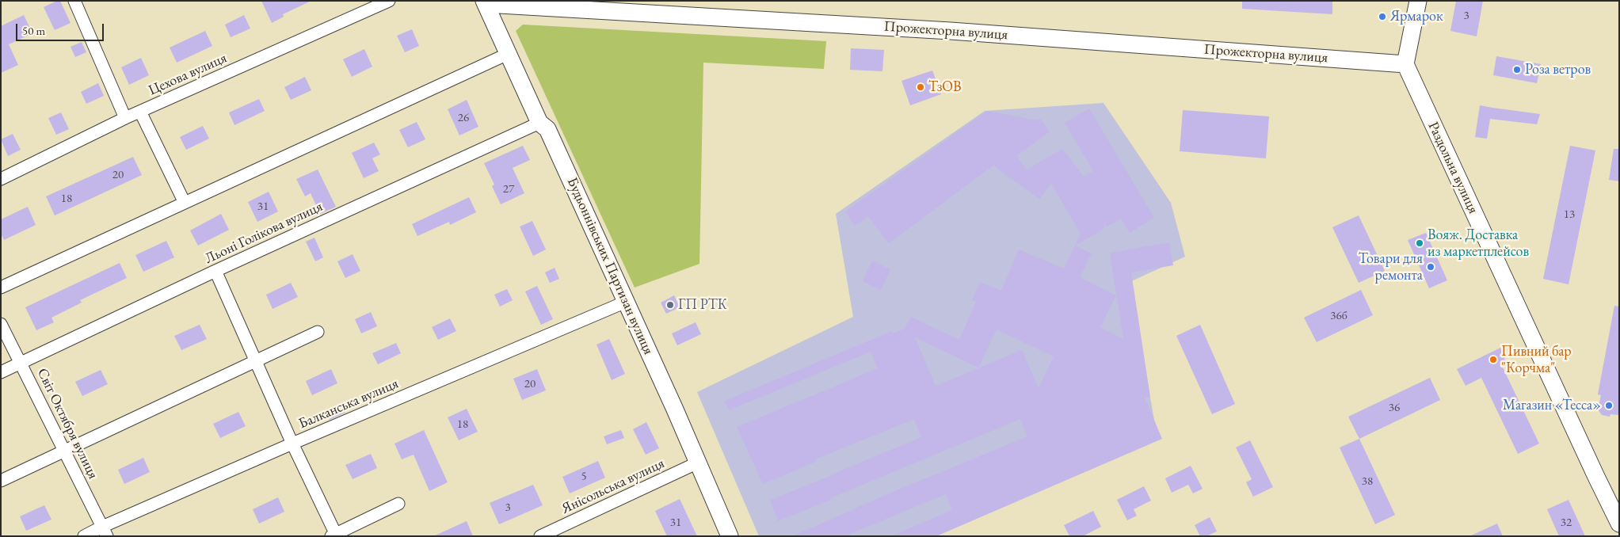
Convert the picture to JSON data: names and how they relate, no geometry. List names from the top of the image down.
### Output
{
  "streets": {
    "street": [
      "Прожекторна вулиця",
      "Цехова вулиця",
      "Раздольна вулиця",
      "Льоні Голікова вулиця",
      "Будьоннівських Партизан вулиця",
      "Балканська вулиця",
      "Світ Октября вулиця",
      "Янісольська вулиця"
    ]
  },
  "crossings": [
    ["Прожекторна вулиця", "Раздольна вулиця"],
    ["Прожекторна вулиця", "Будьоннівських Партизан вулиця"],
    ["Льоні Голікова вулиця", "Будьоннівських Партизан вулиця"],
    ["Льоні Голікова вулиця", "Світ Октября вулиця"],
    ["Будьоннівських Партизан вулиця", "Балканська вулиця"],
    ["Будьоннівських Партизан вулиця", "Янісольська вулиця"],
    ["Балканська вулиця", "Світ Октября вулиця"]
  ],
  "places": [
    "Ярмарок",
    "Роза ветров",
    "ТзОВ",
    "Вояж. Доставка из маркетплейсов",
    "Товари для ремонта",
    "ГП РТК",
    "Пивний бар \"Корчма\"",
    "Магазин «Тесса»"
  ],
  "house_numbers": [
    "3",
    "26",
    "20",
    "27",
    "18",
    "31",
    "13",
    "36б",
    "20",
    "36",
    "18",
    "5",
    "38",
    "3",
    "31",
    "32"
  ],
  "scale_bar": "50 m"
}
